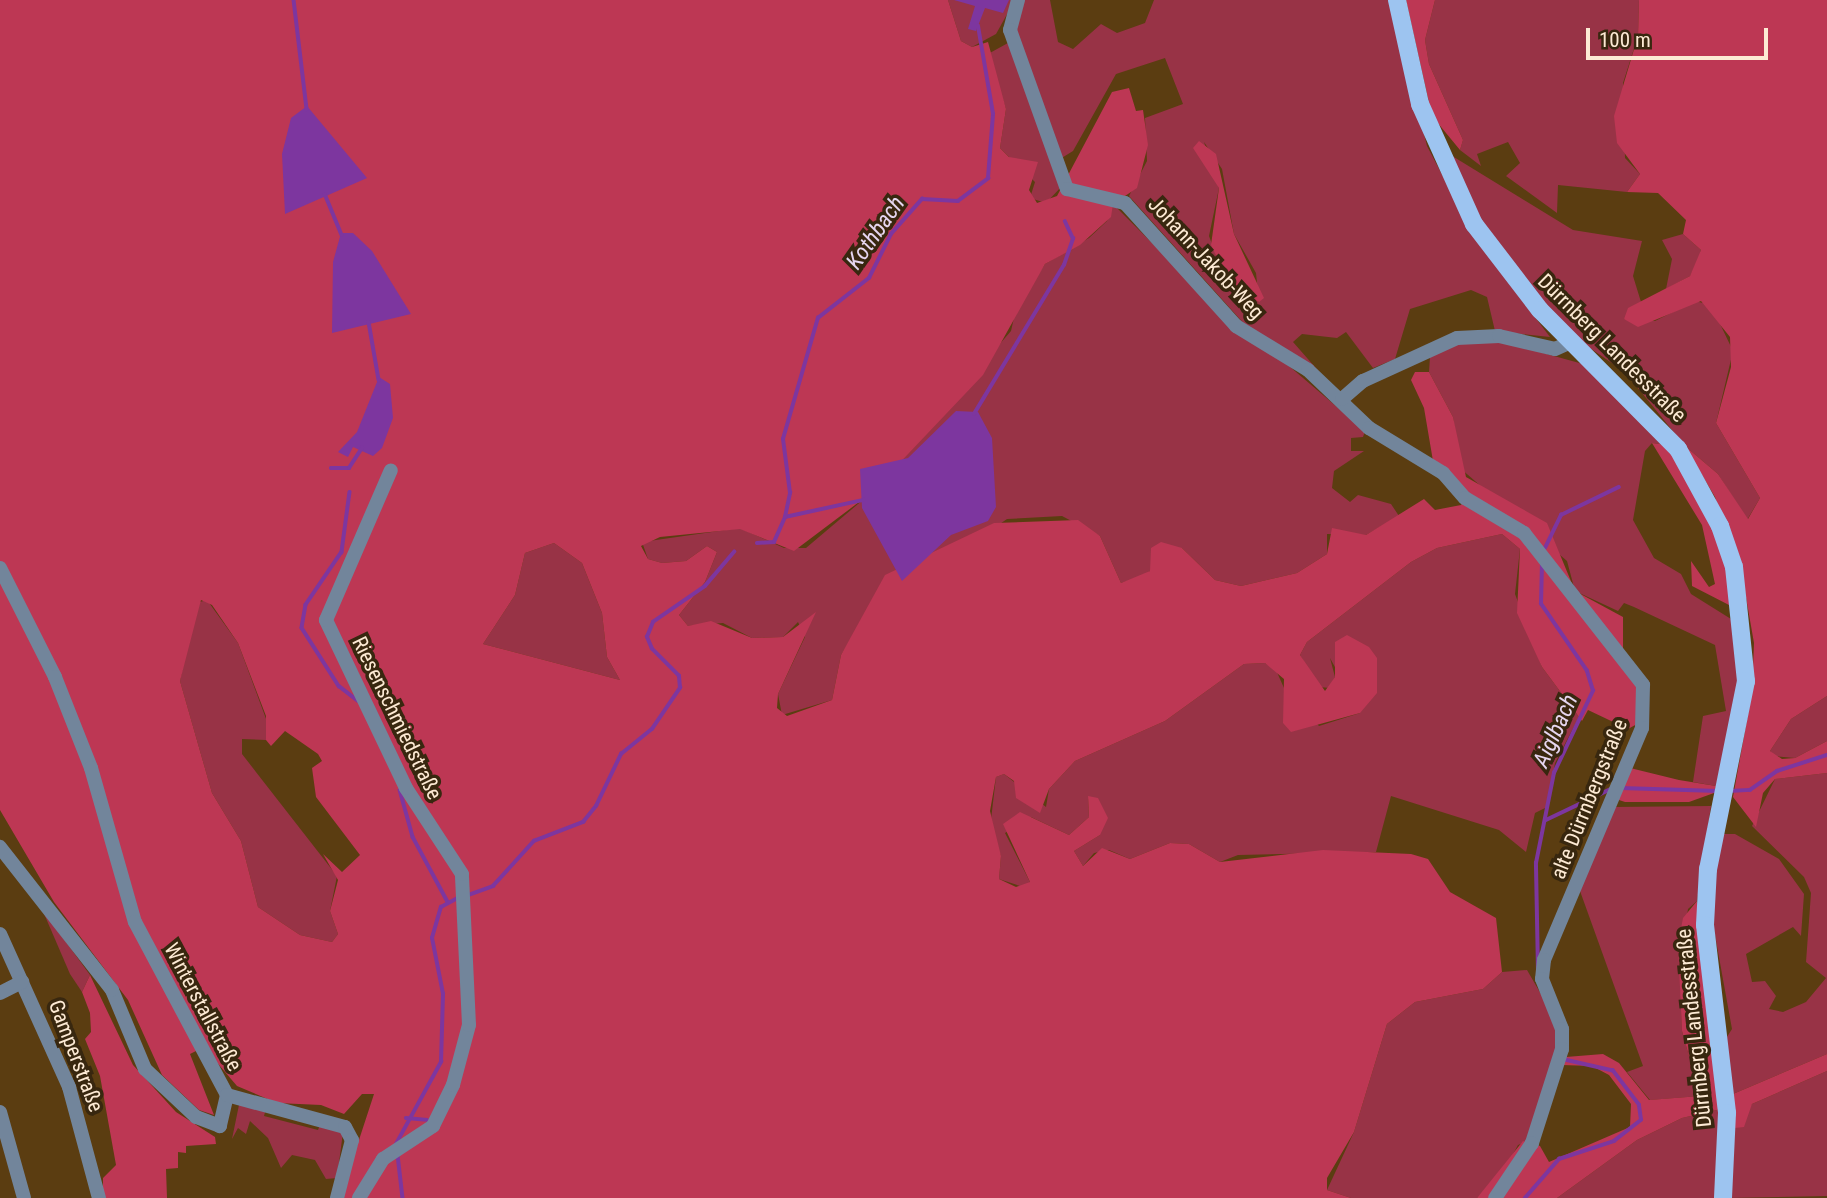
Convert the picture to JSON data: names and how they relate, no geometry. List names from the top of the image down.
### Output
{
  "streets": {
    "main road": ["Dürrnberg Landesstraße"],
    "street": [
      "Johann-Jakob-Weg",
      "Riesenschmiedstraße",
      "alte Dürrnbergstraße",
      "Winterstallstraße",
      "Gamperstraße"
    ]
  },
  "crossings": [
    ["Johann-Jakob-Weg", "alte Dürrnbergstraße"]
  ],
  "water": ["Kothbach", "Aiglbach"],
  "scale_bar": "100 m"
}
